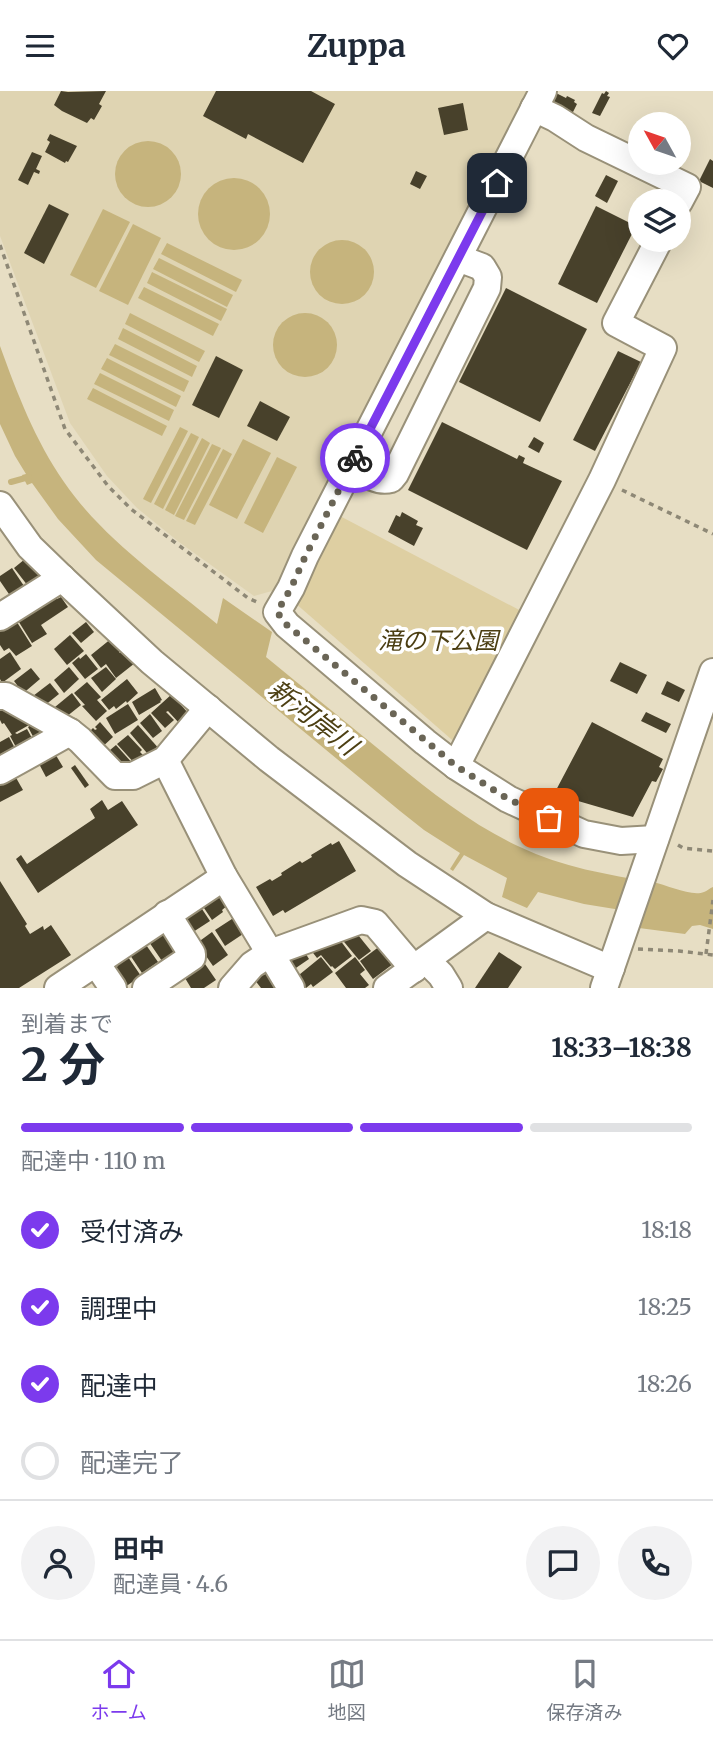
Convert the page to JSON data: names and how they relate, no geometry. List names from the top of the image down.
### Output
{
  "water": ["新河岸川"],
  "parks": ["滝の下公園"],
  "north": "top left",
  "page": {
    "header": "Zuppa",
    "heading": ["2 分", "到着まで", "18:33–18:38"],
    "panel": ["田中", "配達員 · 4.6"],
    "bar": "配達中 · 110 m",
    "list": [
      ["受付済み", "18:18"],
      ["調理中", "18:25"],
      ["配達中", "18:26"],
      "配達完了"
    ],
    "tabs": ["ホーム", "地図", "保存済み"]
  }
}
